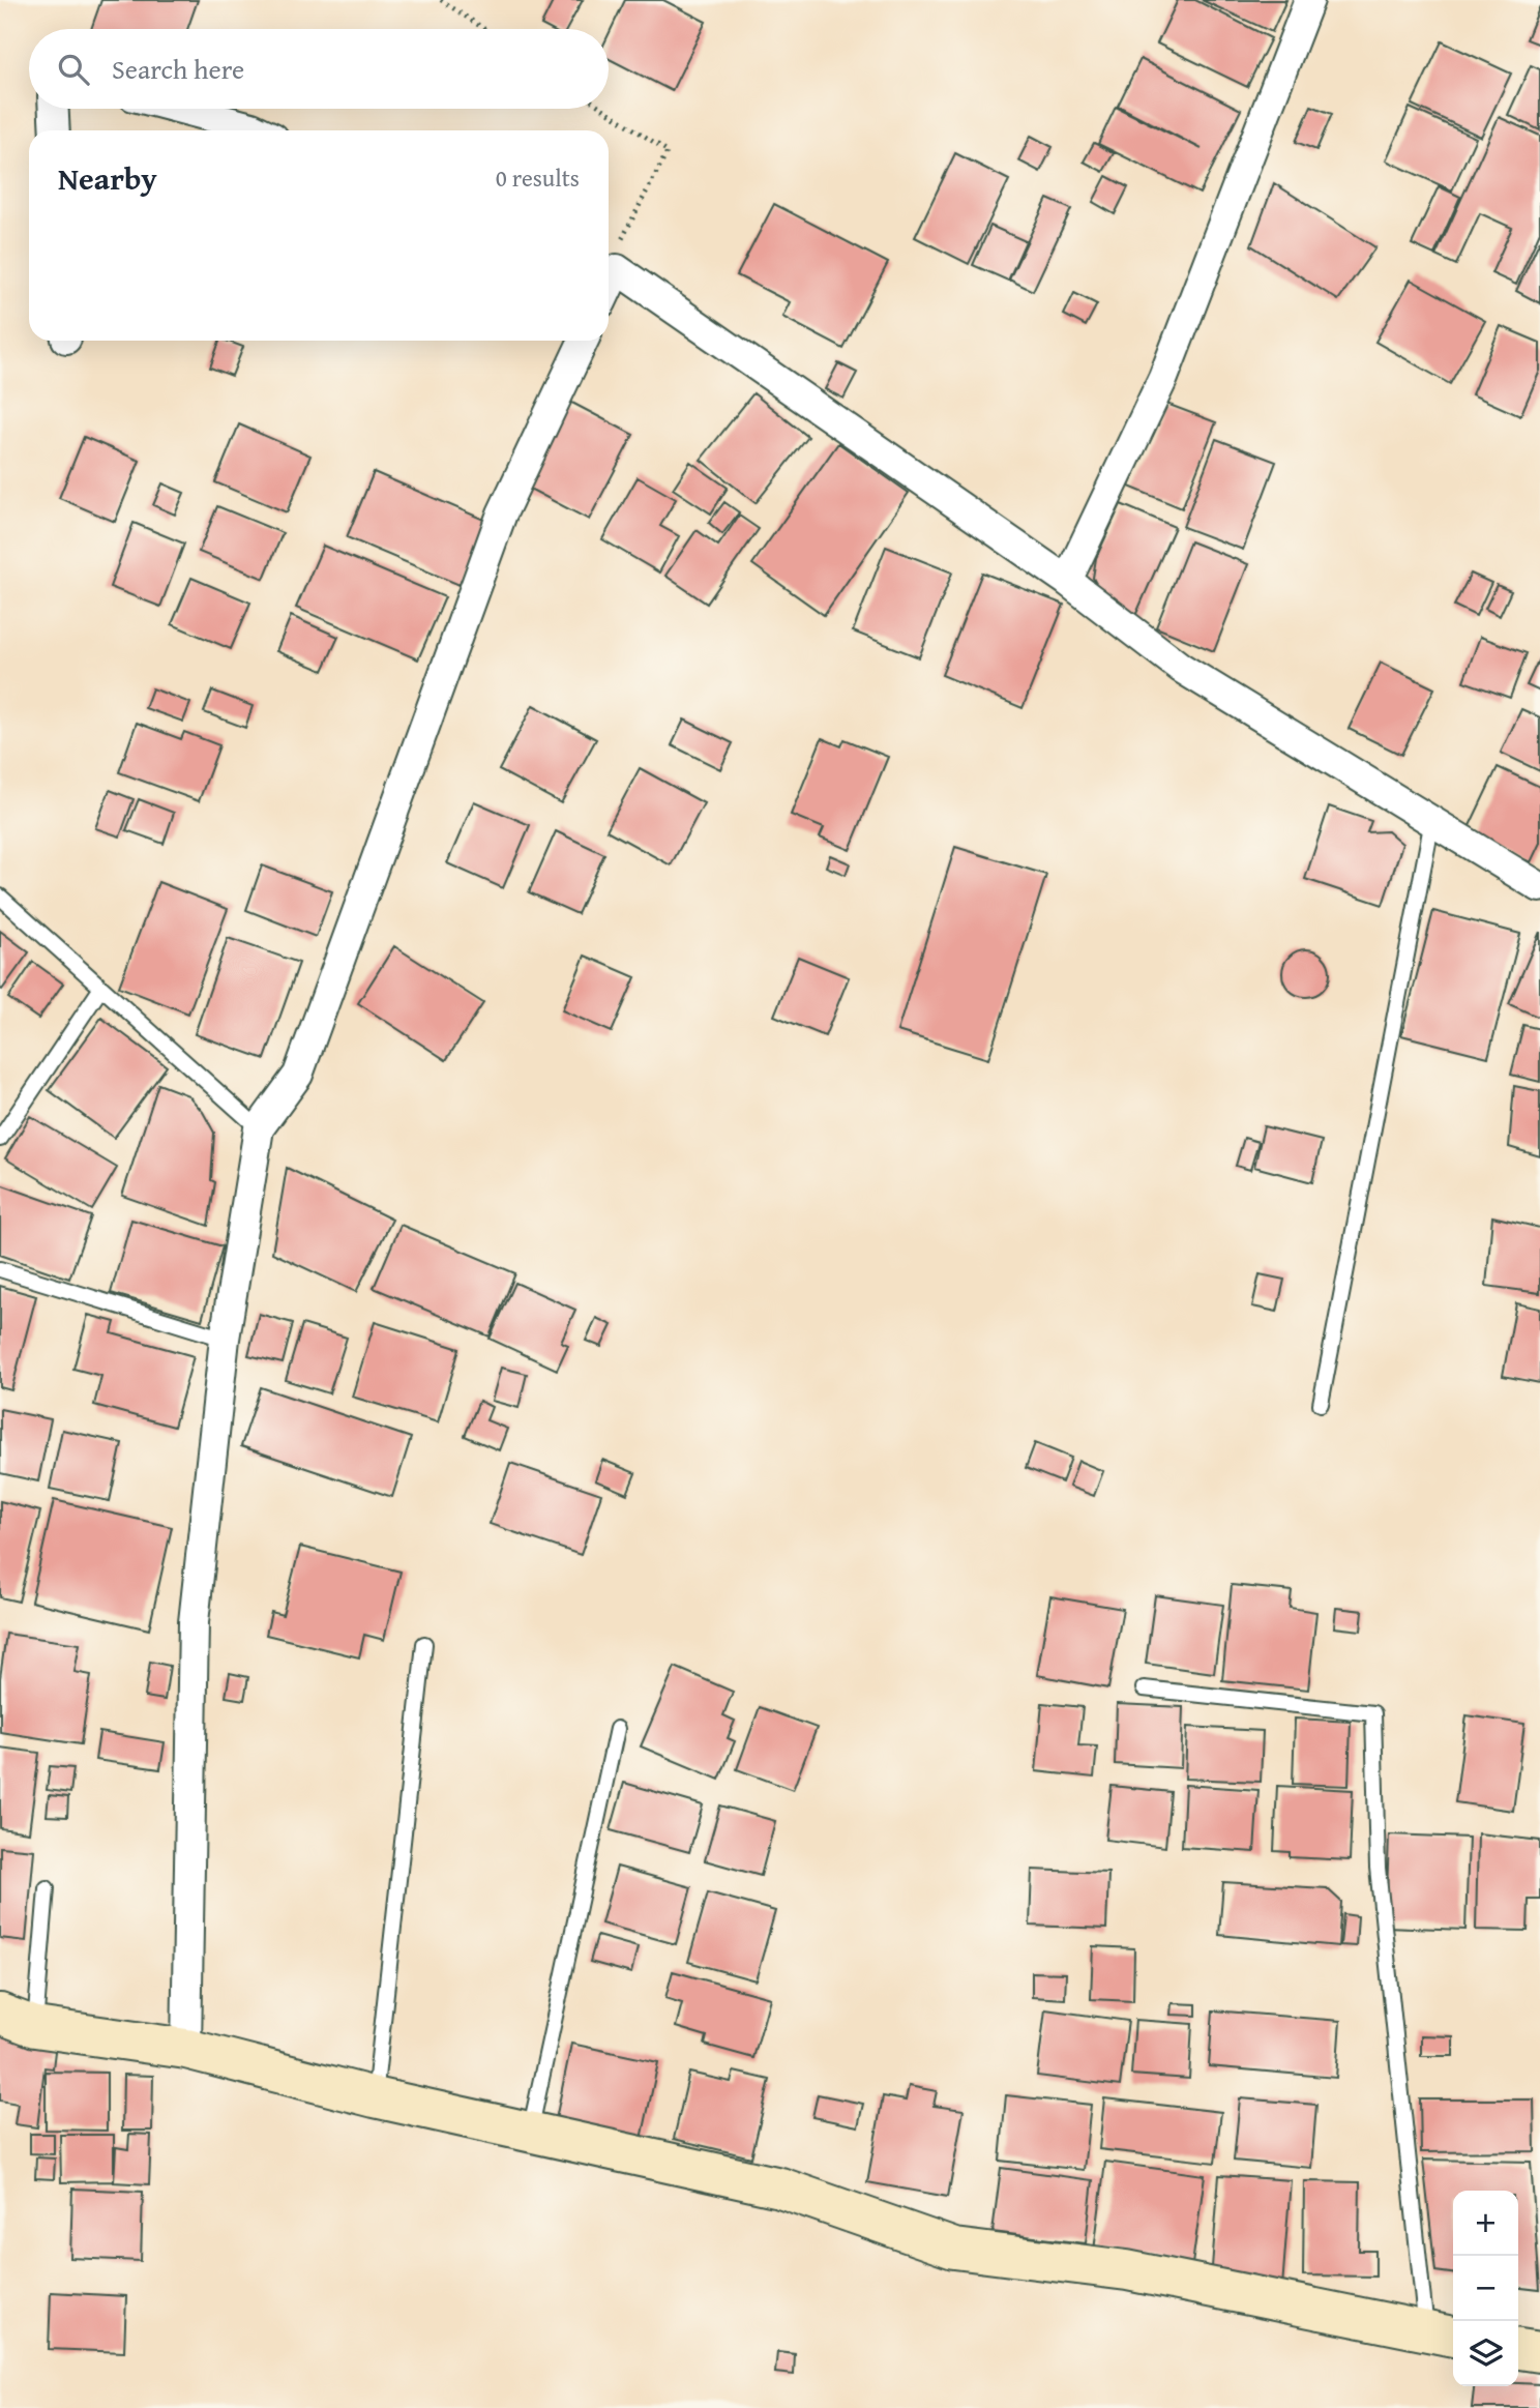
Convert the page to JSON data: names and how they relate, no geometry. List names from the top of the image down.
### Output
{
  "page": {
    "search": "Search here",
    "heading": ["Nearby", "0 results"],
    "map_buttons": ["+", "−"]
  }
}
